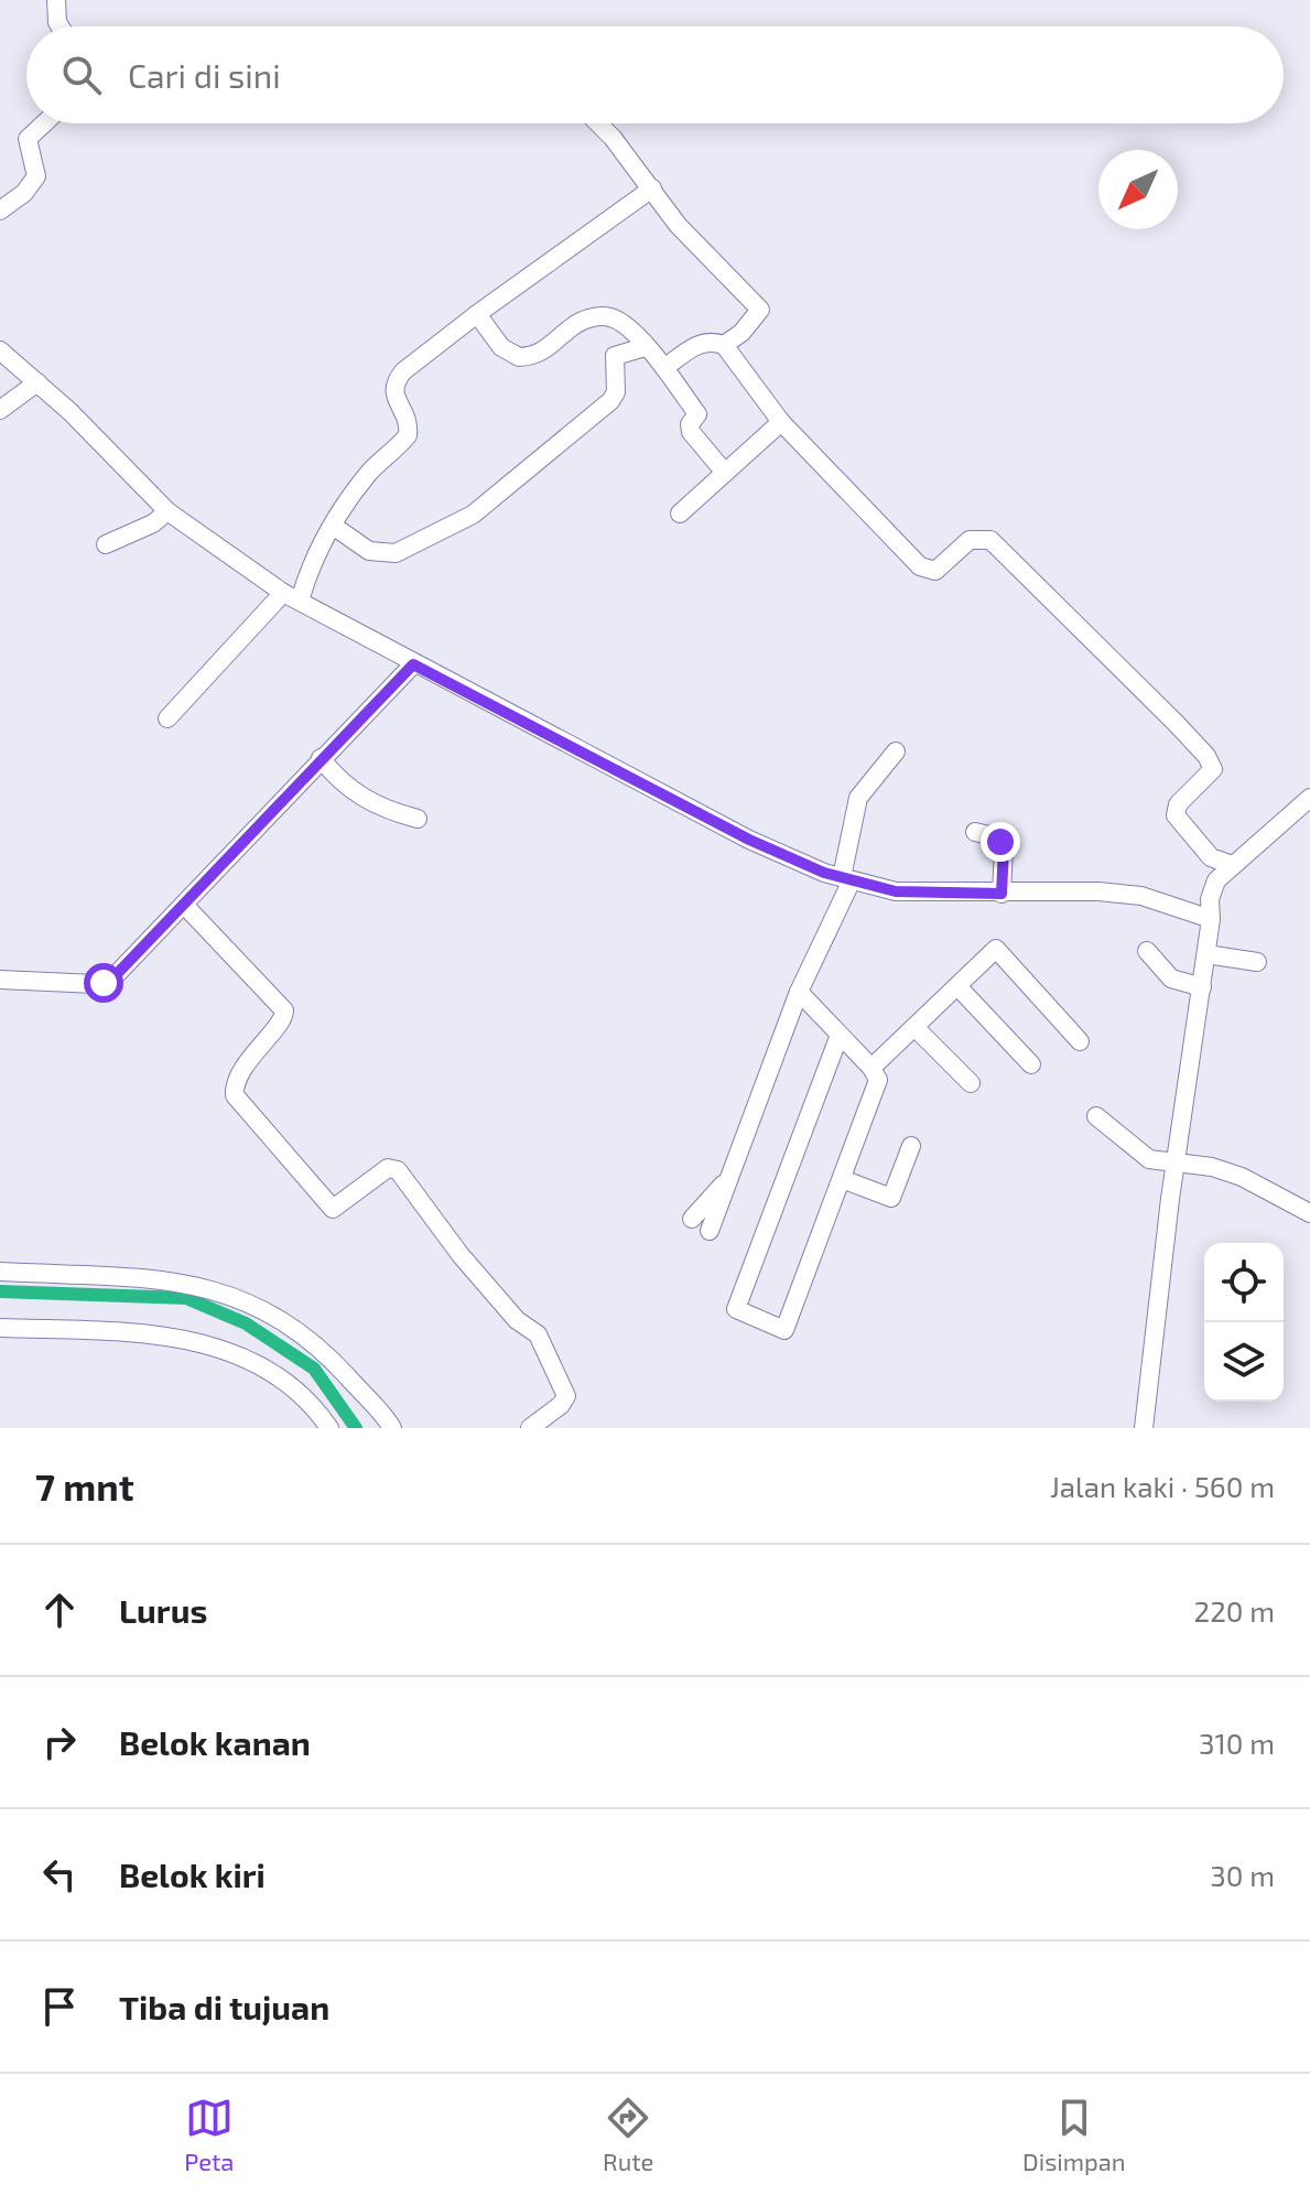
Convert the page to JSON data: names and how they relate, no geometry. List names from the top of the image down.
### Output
{
  "north": "bottom left",
  "page": {
    "search": "Cari di sini",
    "heading": ["7 mnt", "Jalan kaki · 560 m"],
    "list": [
      ["Lurus", "220 m"],
      ["Belok kanan", "310 m"],
      ["Belok kiri", "30 m"],
      "Tiba di tujuan"
    ],
    "nav": ["Peta", "Rute", "Disimpan"]
  }
}
